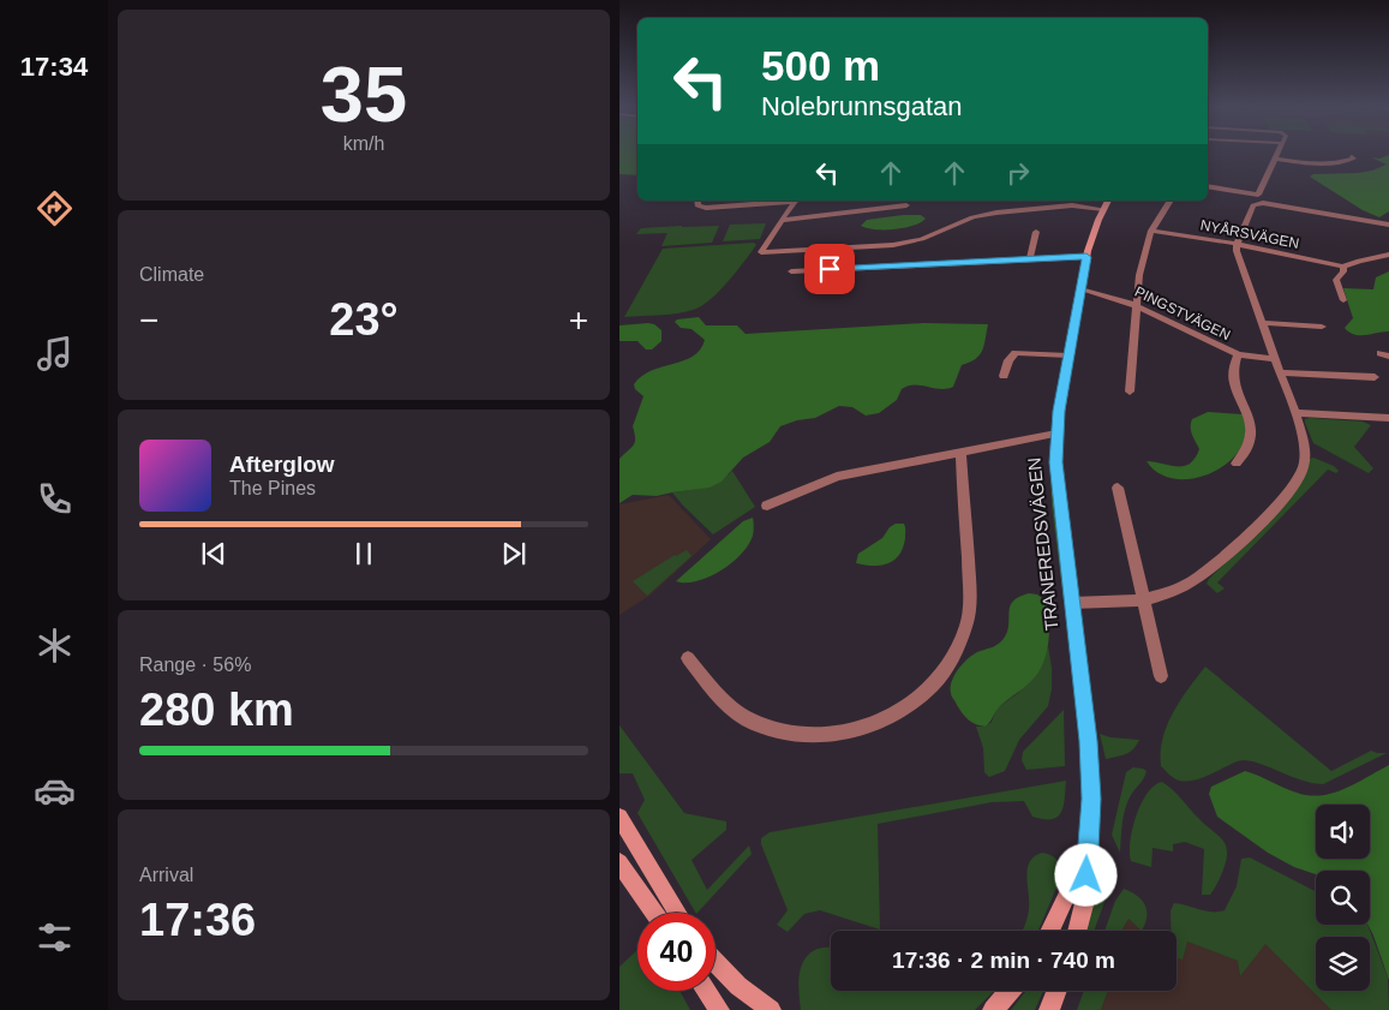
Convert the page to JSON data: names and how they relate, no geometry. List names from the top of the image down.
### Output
{
  "streets": {
    "street": ["NYÅRSVÄGEN", "PINGSTVÄGEN", "TRANEREDSVÄGEN"]
  },
  "crossings": [
    ["PINGSTVÄGEN", "TRANEREDSVÄGEN"]
  ],
  "page": {
    "tabs": "17:34",
    "tile": [
      ["35", "km/h"],
      "Climate",
      ["Range · 56%", "280 km"],
      ["Arrival", "17:36"]
    ],
    "turn": ["500 m", "Nolebrunnsgatan"],
    "heat": ["−", "23°", "+"],
    "song": ["Afterglow", "The Pines"],
    "limit": "40",
    "trip": "17:36 · 2 min · 740 m"
  }
}
